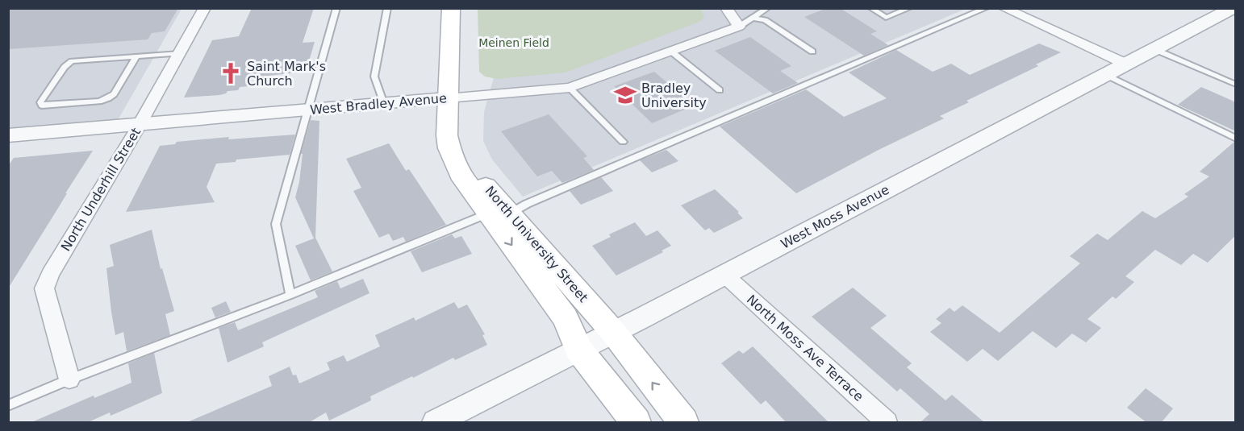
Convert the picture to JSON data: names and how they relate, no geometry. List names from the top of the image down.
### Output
{
  "streets": {
    "main road": ["North University Street"],
    "street": [
      "West Bradley Avenue",
      "North Underhill Street",
      "West Moss Avenue",
      "North Moss Ave Terrace"
    ]
  },
  "crossings": [
    ["West Bradley Avenue", "North Underhill Street"],
    ["West Bradley Avenue", "North University Street"],
    ["West Moss Avenue", "North University Street"],
    ["West Moss Avenue", "North Moss Ave Terrace"]
  ],
  "parks": ["Meinen Field"],
  "places": {
    "church": ["Saint Mark's Church"],
    "school or university": ["Bradley University"]
  }
}
